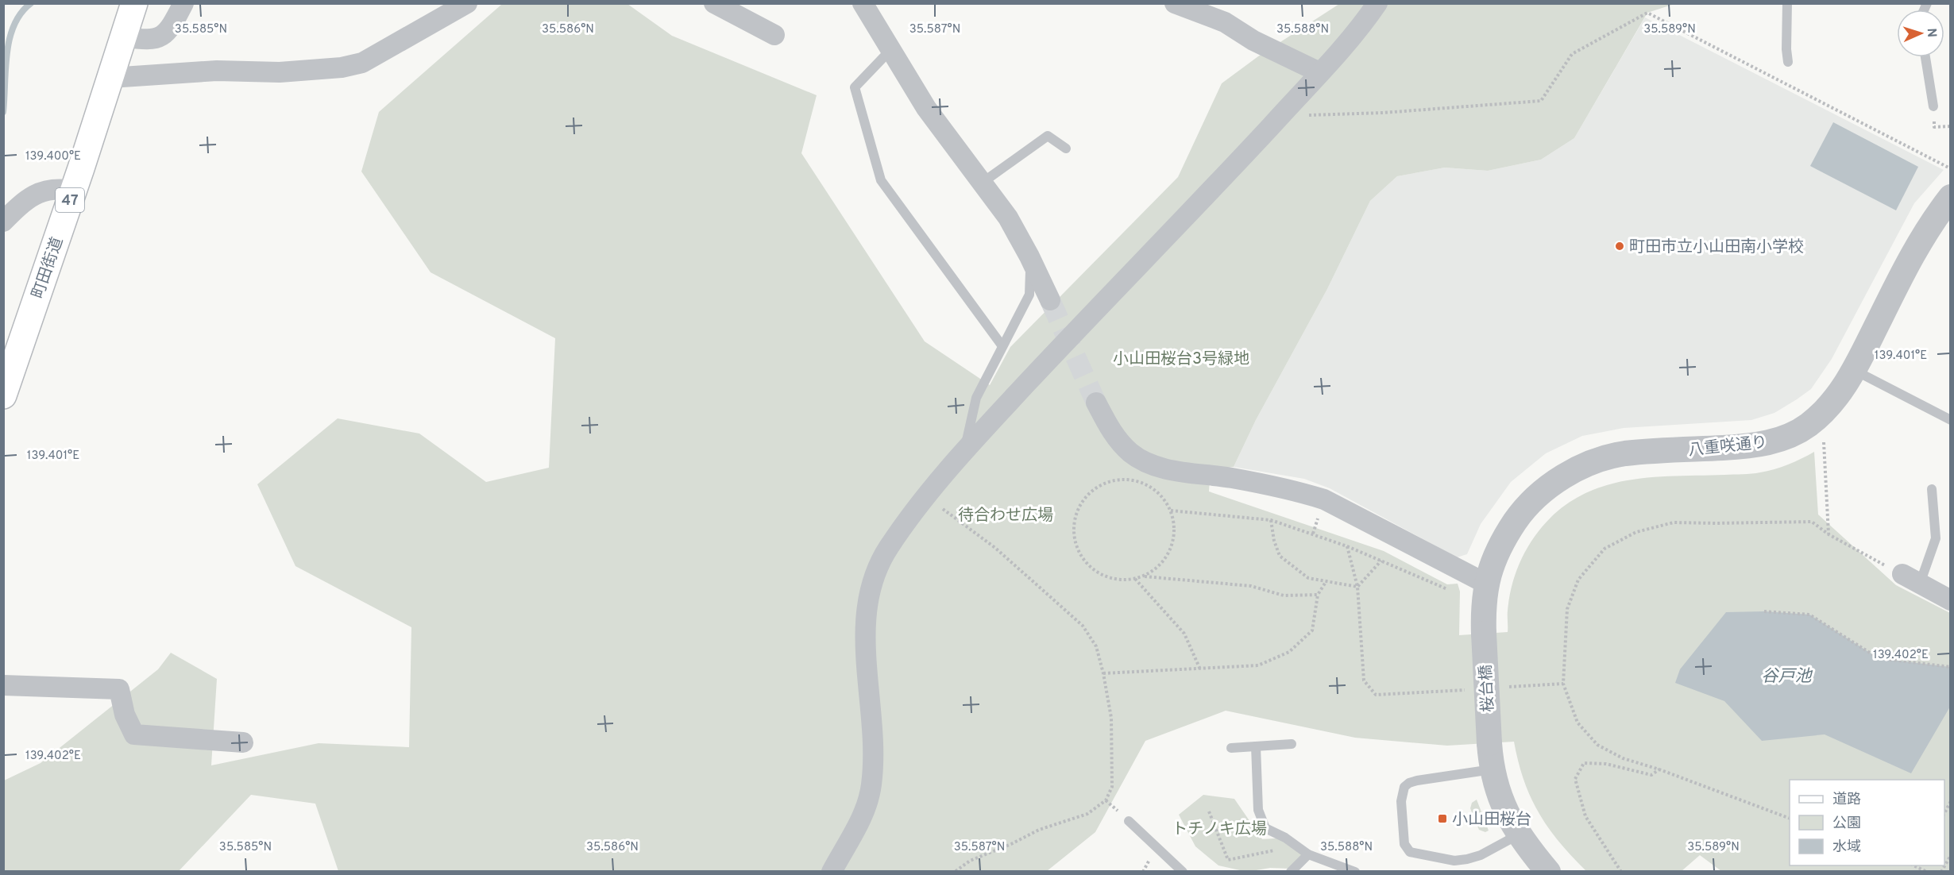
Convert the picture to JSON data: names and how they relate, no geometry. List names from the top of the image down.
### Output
{
  "streets": {
    "main road": ["47", "町田街道"],
    "street": ["八重咲通り", "桜台橋"]
  },
  "crossings": [
    ["八重咲通り", "桜台橋"]
  ],
  "water": ["谷戸池"],
  "parks": ["小山田桜台3号緑地", "待合わせ広場", "トチノキ広場"],
  "places": {
    "other": ["町田市立小山田南小学校"],
    "transit": ["小山田桜台"]
  },
  "legend": ["道路", "公園", "水域"],
  "north": "right",
  "coordinates": [
    "35.585°N",
    "35.586°N",
    "35.587°N",
    "35.588°N",
    "35.589°N",
    "139.400°E",
    "139.401°E",
    "139.402°E"
  ]
}
